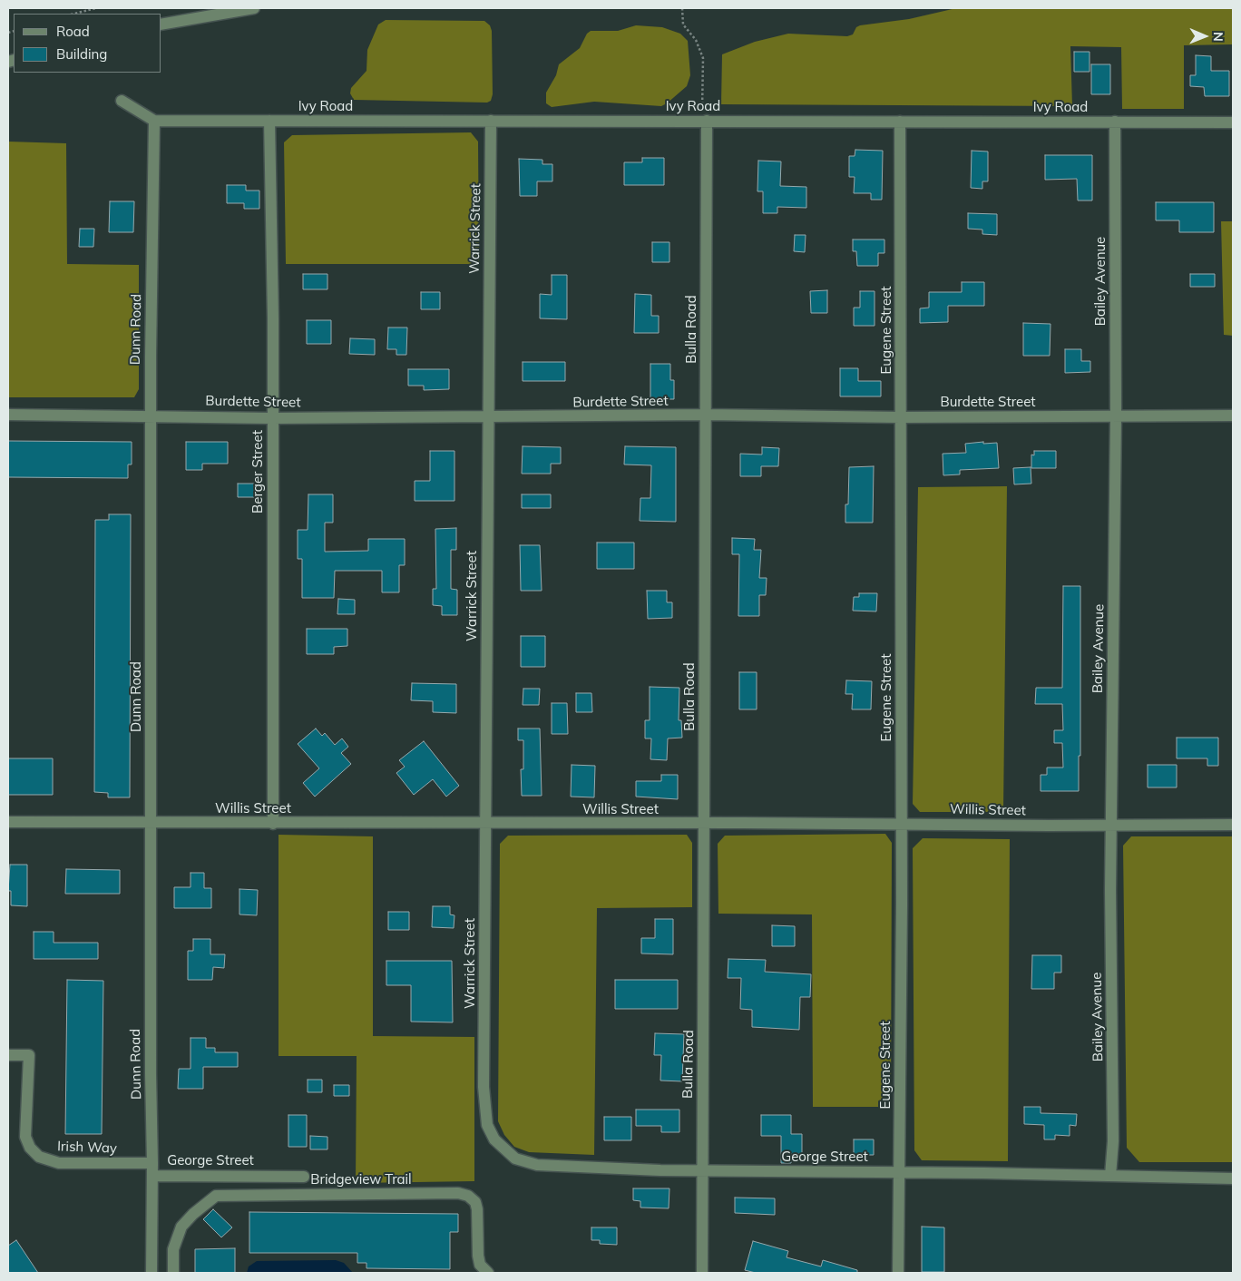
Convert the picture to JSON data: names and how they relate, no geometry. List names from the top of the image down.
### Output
{
  "streets": {
    "street": [
      "Ivy Road",
      "Warrick Street",
      "Bailey Avenue",
      "Dunn Road",
      "Bulla Road",
      "Eugene Street",
      "Burdette Street",
      "Berger Street",
      "Willis Street",
      "Irish Way",
      "George Street",
      "Bridgeview Trail"
    ]
  },
  "crossings": [
    ["Ivy Road", "Warrick Street"],
    ["Ivy Road", "Bailey Avenue"],
    ["Ivy Road", "Dunn Road"],
    ["Ivy Road", "Bulla Road"],
    ["Ivy Road", "Eugene Street"],
    ["Ivy Road", "Berger Street"],
    ["Warrick Street", "Burdette Street"],
    ["Warrick Street", "Willis Street"],
    ["Warrick Street", "George Street"],
    ["Bailey Avenue", "Burdette Street"],
    ["Bailey Avenue", "Willis Street"],
    ["Bailey Avenue", "George Street"],
    ["Dunn Road", "Burdette Street"],
    ["Dunn Road", "Willis Street"],
    ["Dunn Road", "Irish Way"],
    ["Dunn Road", "George Street"],
    ["Bulla Road", "Burdette Street"],
    ["Bulla Road", "Willis Street"],
    ["Bulla Road", "George Street"],
    ["Eugene Street", "Burdette Street"],
    ["Eugene Street", "Willis Street"],
    ["Eugene Street", "George Street"],
    ["Burdette Street", "Berger Street"],
    ["Berger Street", "Willis Street"],
    ["George Street", "Bridgeview Trail"]
  ],
  "legend": ["Road", "Building"],
  "north": "right"
}
